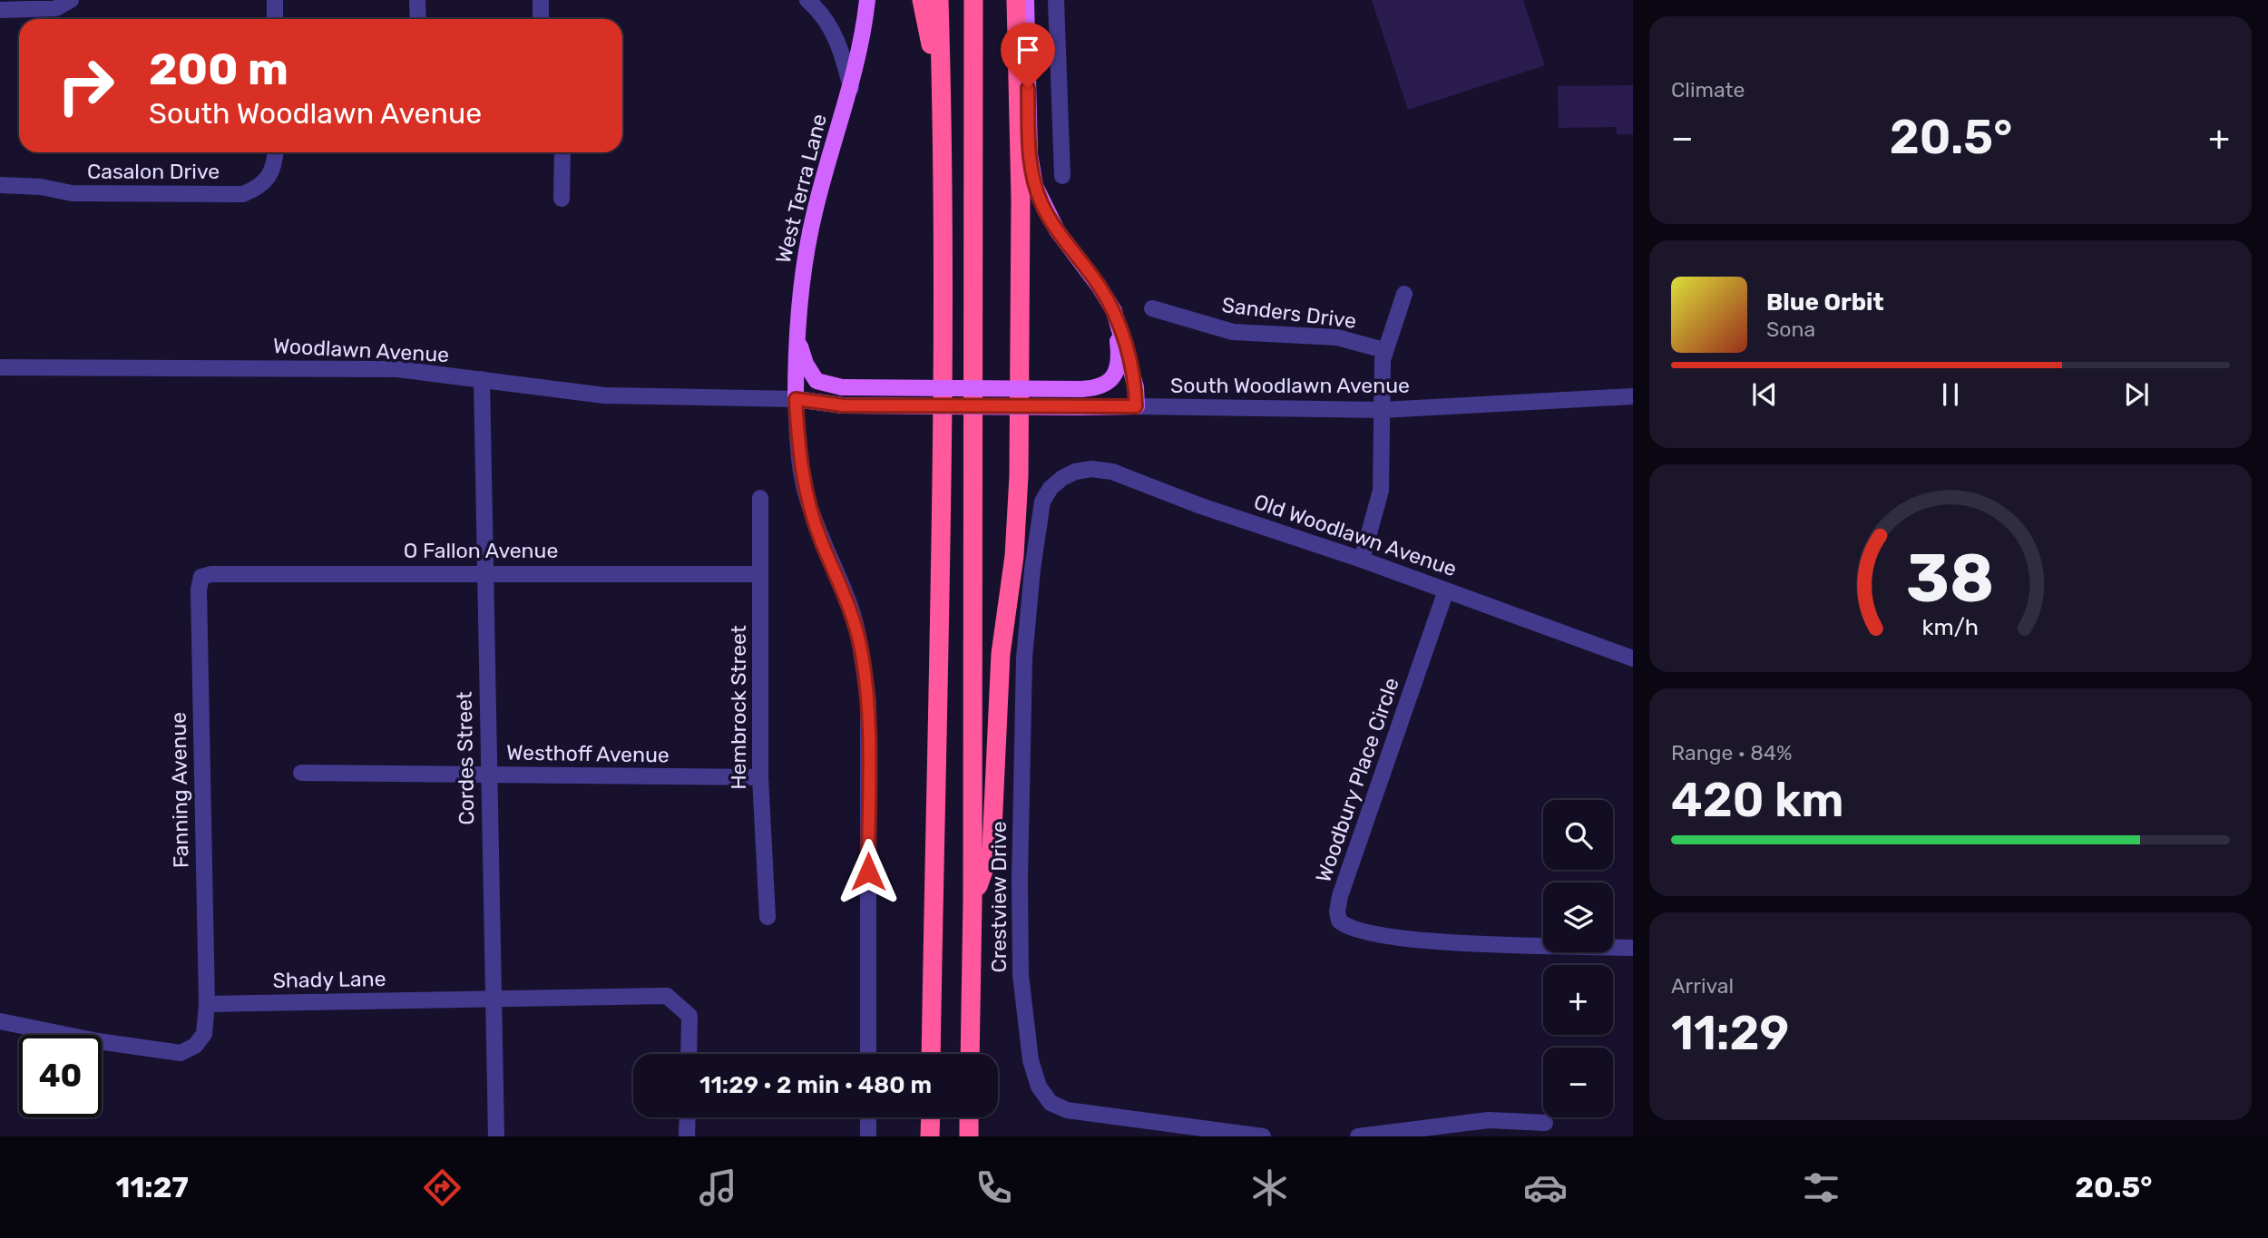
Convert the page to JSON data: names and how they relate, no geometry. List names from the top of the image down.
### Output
{
  "streets": {
    "main road": ["West Terra Lane", "South Woodlawn Avenue"],
    "street": [
      "Casalon Drive",
      "Sanders Drive",
      "Woodlawn Avenue",
      "Old Woodlawn Avenue",
      "O Fallon Avenue",
      "Hembrock Street",
      "Westhoff Avenue",
      "Cordes Street",
      "Woodbury Place Circle",
      "Fanning Avenue",
      "Crestview Drive",
      "Shady Lane"
    ]
  },
  "crossings": [
    ["West Terra Lane", "Woodlawn Avenue"],
    ["West Terra Lane", "South Woodlawn Avenue"],
    ["Woodlawn Avenue", "South Woodlawn Avenue"],
    ["Woodlawn Avenue", "Cordes Street"],
    ["Old Woodlawn Avenue", "Woodbury Place Circle"],
    ["Old Woodlawn Avenue", "Crestview Drive"],
    ["O Fallon Avenue", "Hembrock Street"],
    ["O Fallon Avenue", "Cordes Street"],
    ["O Fallon Avenue", "Fanning Avenue"],
    ["Hembrock Street", "Westhoff Avenue"],
    ["Westhoff Avenue", "Cordes Street"],
    ["Cordes Street", "Shady Lane"],
    ["Fanning Avenue", "Shady Lane"]
  ],
  "page": {
    "tile": [
      "Climate",
      ["Range · 84%", "420 km"],
      ["Arrival", "11:29"]
    ],
    "turn": ["200 m", "South Woodlawn Avenue"],
    "heat": ["−", "20.5°", "+"],
    "song": ["Blue Orbit", "Sona"],
    "map_buttons": ["+", "−"],
    "limit": "40",
    "trip": "11:29 · 2 min · 480 m",
    "tabs": ["11:27", "20.5°"],
    "gauge": ["38", "km/h"]
  }
}
